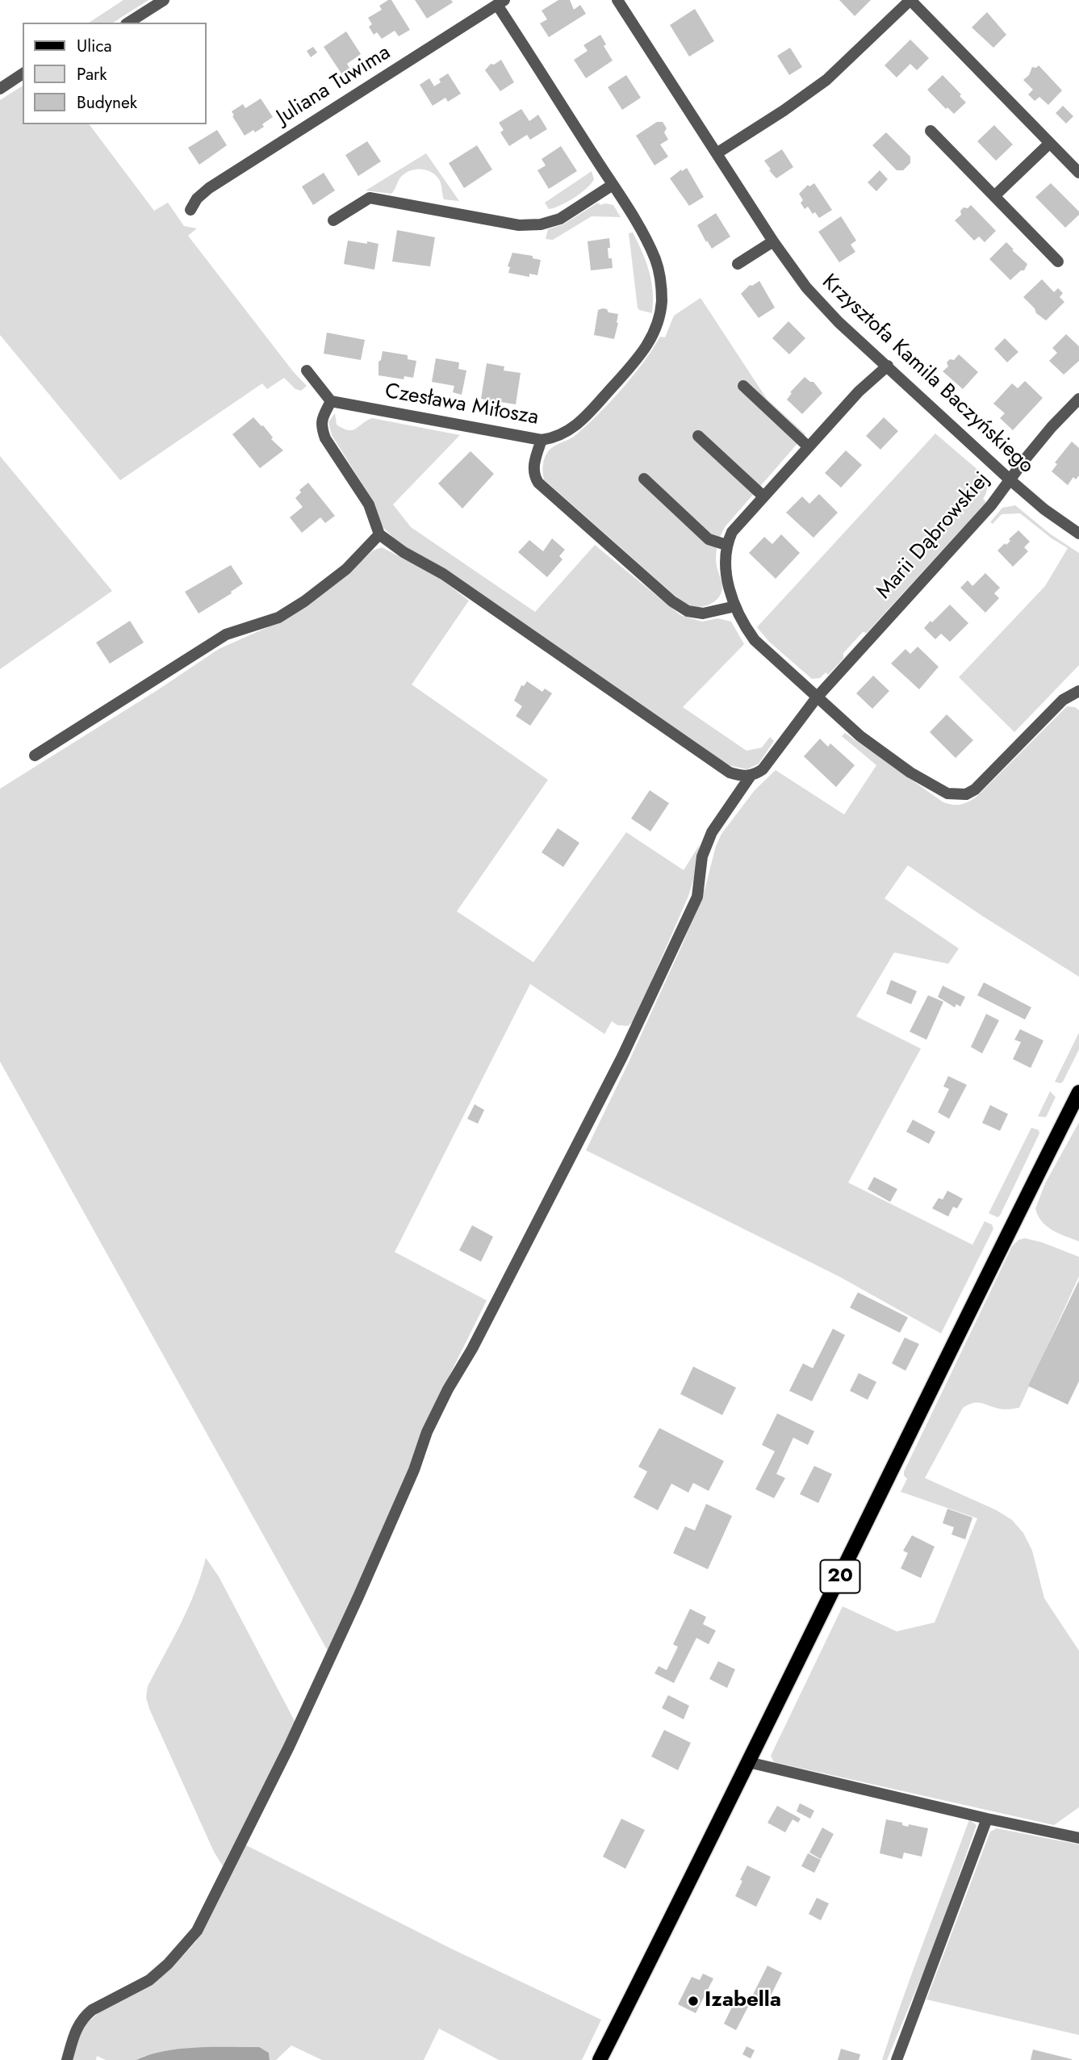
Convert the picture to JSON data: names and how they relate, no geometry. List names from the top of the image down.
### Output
{
  "streets": {
    "main road": ["20"],
    "street": [
      "Juliana Tuwima",
      "Krzysztofa Kamila Baczyńskiego",
      "Czesława Miłosza",
      "Marii Dąbrowskiej"
    ]
  },
  "crossings": [
    ["Juliana Tuwima", "Czesława Miłosza"],
    ["Krzysztofa Kamila Baczyńskiego", "Marii Dąbrowskiej"]
  ],
  "places": ["Izabella"],
  "legend": ["Ulica", "Park", "Budynek"]
}
